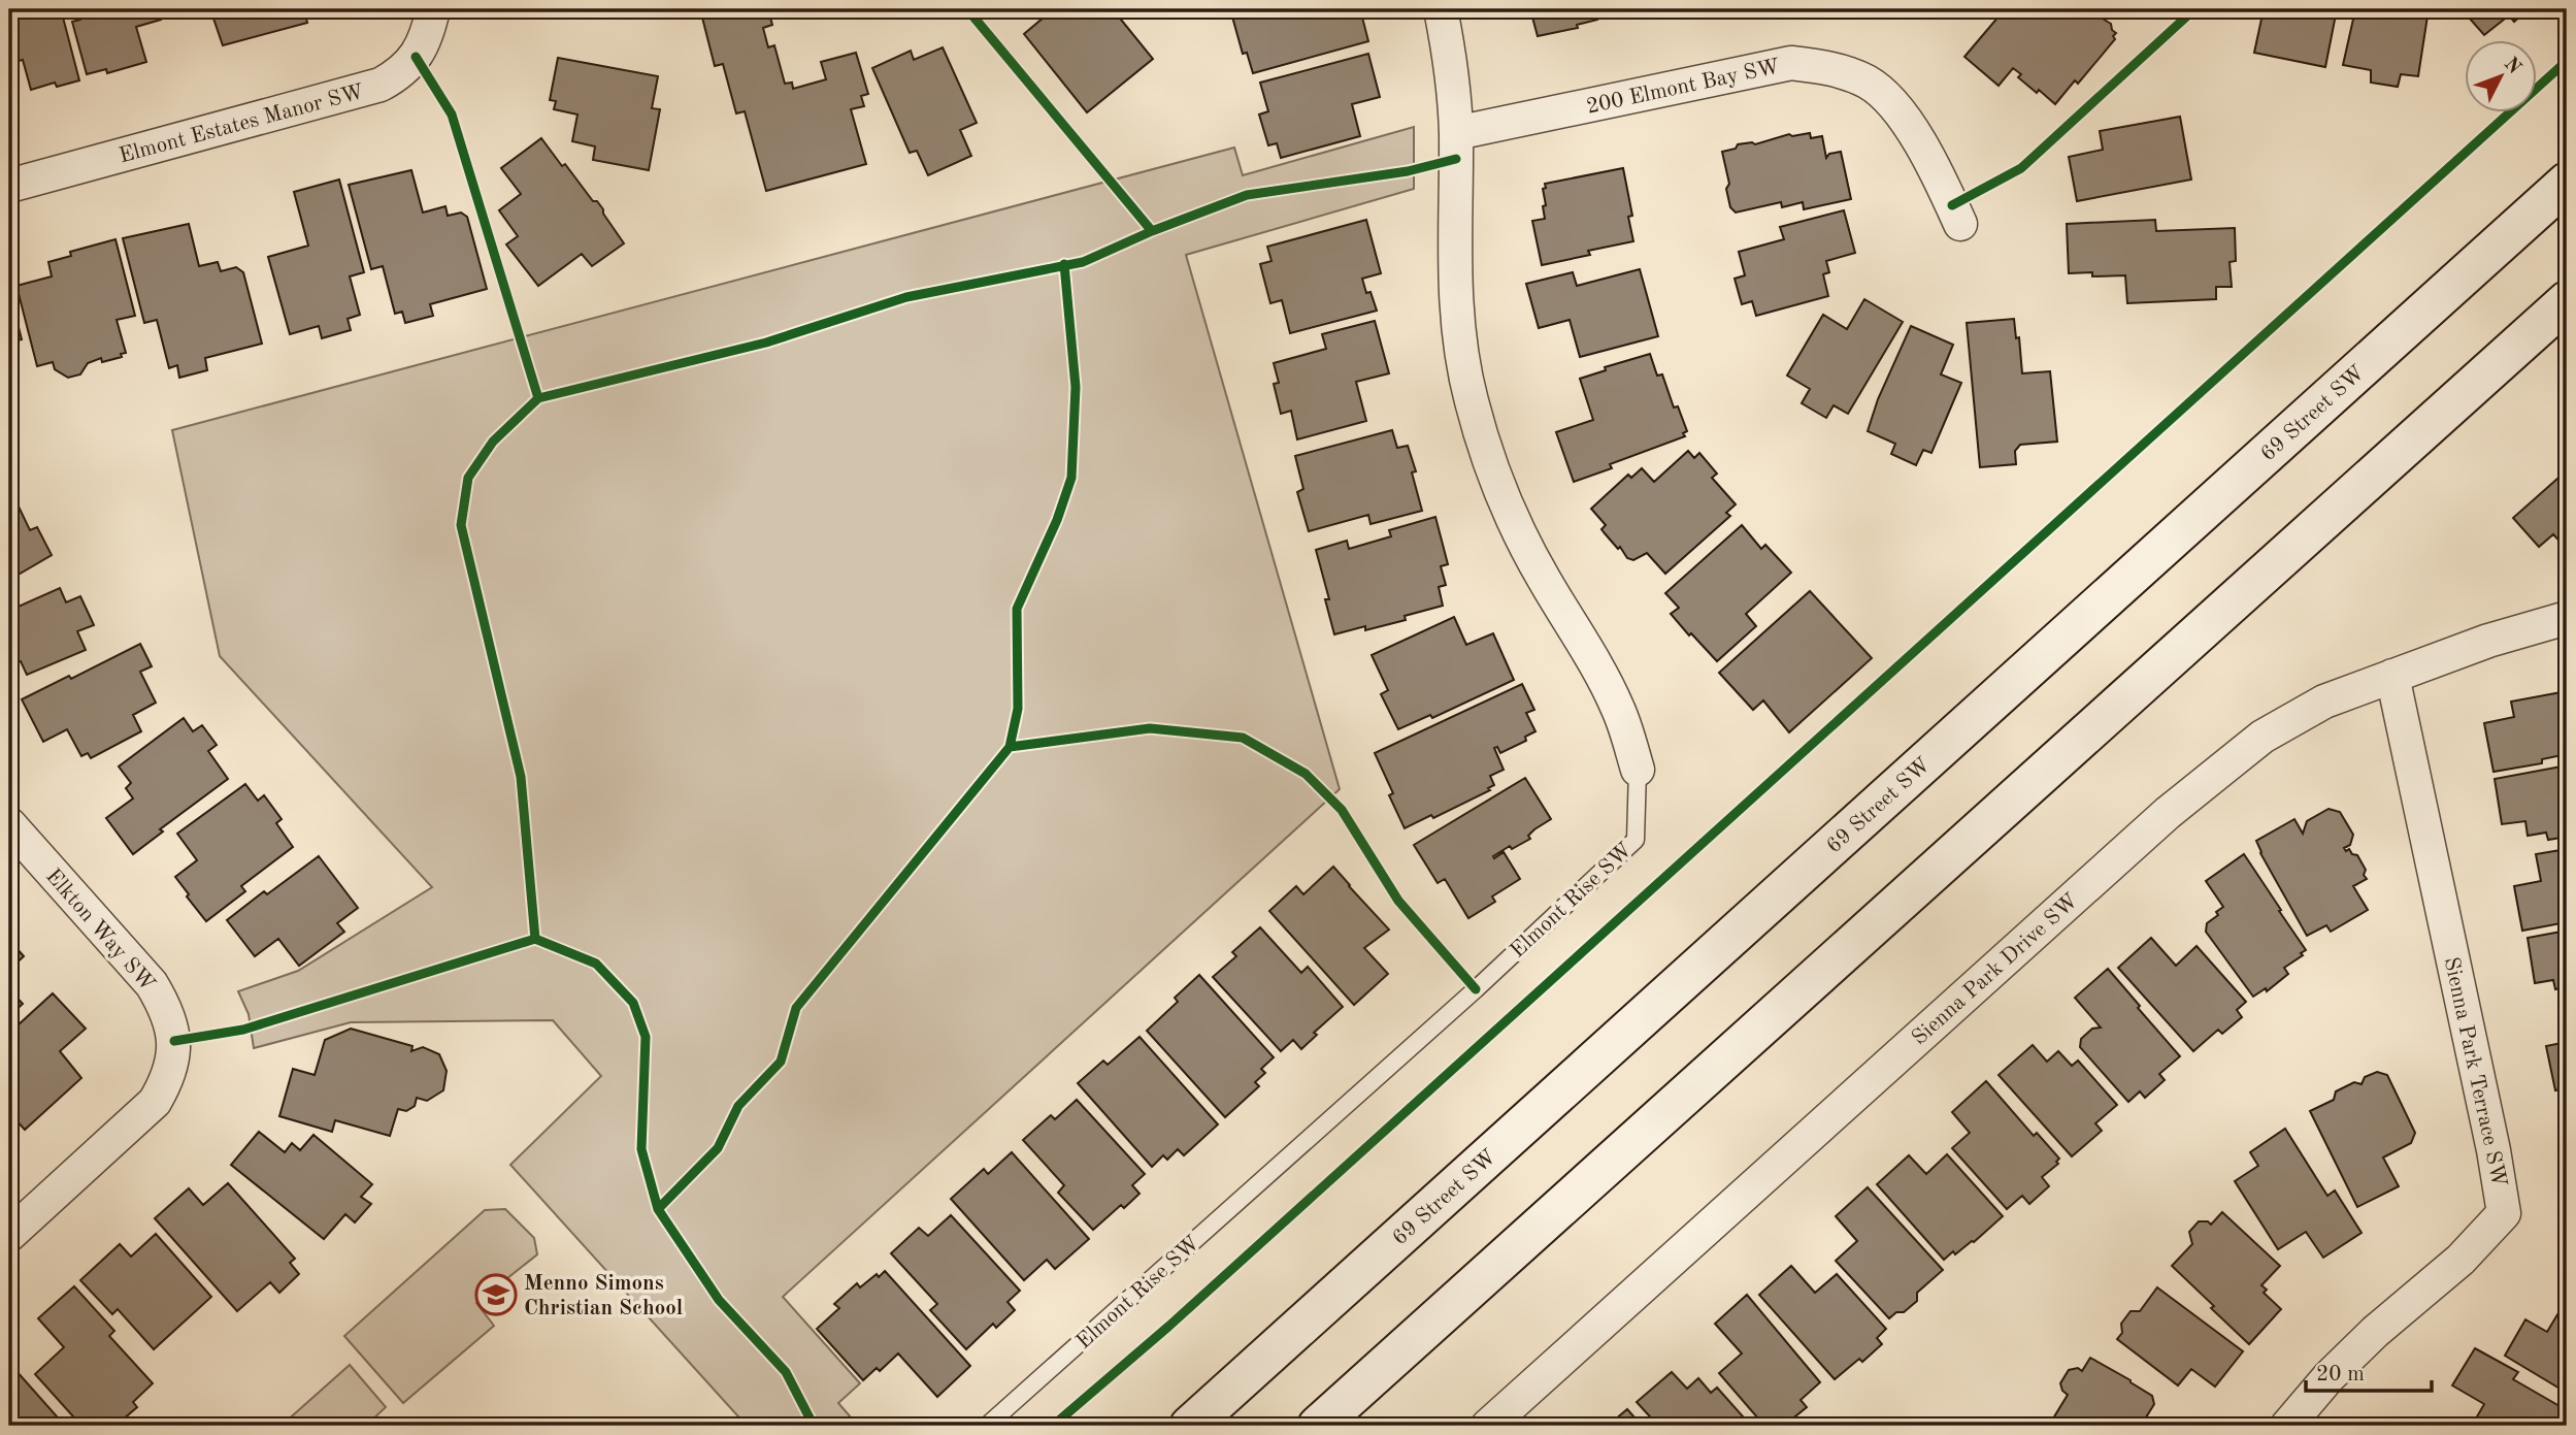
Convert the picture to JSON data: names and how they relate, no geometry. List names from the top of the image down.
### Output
{
  "streets": {
    "main road": ["69 Street SW"],
    "street": [
      "200 Elmont Bay SW",
      "Elmont Estates Manor SW",
      "Elmont Rise SW",
      "Elkton Way SW",
      "Sienna Park Drive SW",
      "Sienna Park Terrace SW"
    ]
  },
  "crossings": [
    ["200 Elmont Bay SW", "Elmont Rise SW"],
    ["Sienna Park Drive SW", "Sienna Park Terrace SW"]
  ],
  "places": {
    "school or university": ["Menno Simons Christian School"]
  },
  "scale_bar": "20 m",
  "north": "top right"
}
